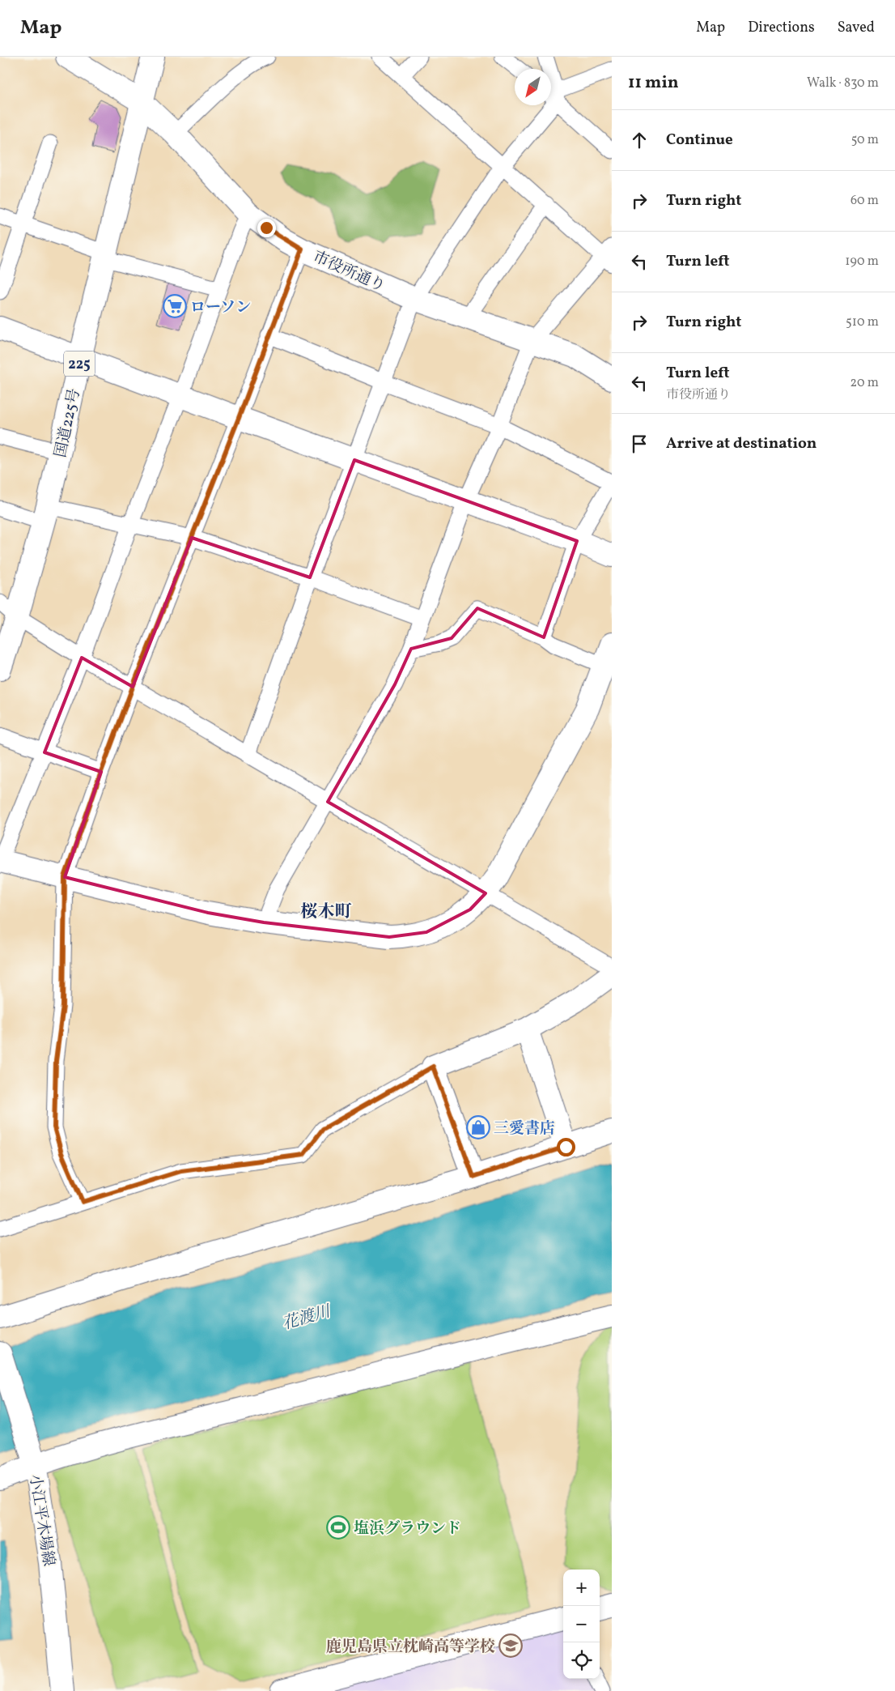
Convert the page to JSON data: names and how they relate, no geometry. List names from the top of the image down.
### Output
{
  "streets": {
    "main road": [
      "市役所通り",
      "225",
      "国道225号",
      "小江平木場線"
    ]
  },
  "crossings": [
    ["市役所通り", "国道225号"]
  ],
  "districts": ["桜木町"],
  "water": ["花渡川"],
  "places": {
    "supermarket": ["ローソン"],
    "shop": ["三愛書店"],
    "sports": ["塩浜グラウンド"],
    "school or university": ["鹿児島県立枕崎高等学校"]
  },
  "north": "bottom left",
  "page": {
    "header": "Map",
    "nav": ["Map", "Directions", "Saved"],
    "heading": ["11 min", "Walk · 830 m"],
    "list": [
      ["Continue", "50 m"],
      ["Turn right", "60 m"],
      ["Turn left", "190 m"],
      ["Turn right", "510 m"],
      ["Turn left", "市役所通り", "20 m"],
      "Arrive at destination"
    ],
    "map_buttons": ["+", "−"]
  }
}
